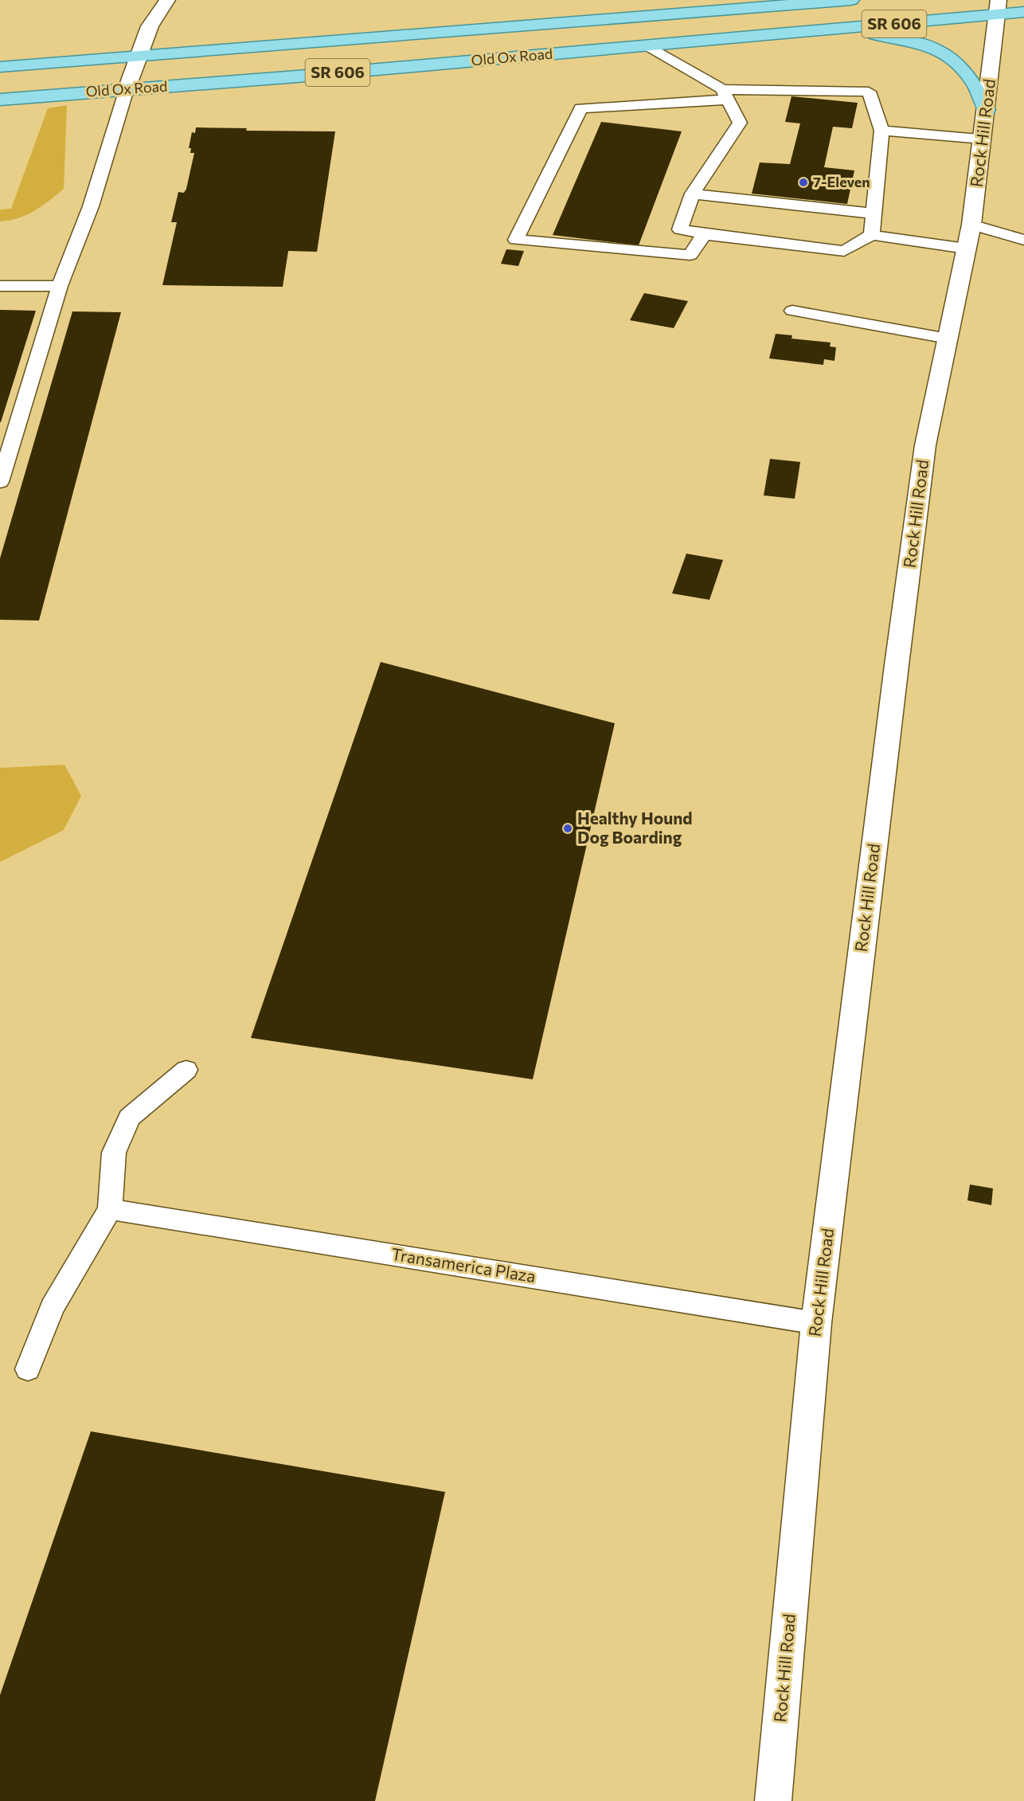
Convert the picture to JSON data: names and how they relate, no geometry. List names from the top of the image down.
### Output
{
  "streets": {
    "main road": ["SR 606", "Old Ox Road"],
    "street": ["Rock Hill Road"],
    "lane": ["Transamerica Plaza"]
  },
  "crossings": [
    ["Old Ox Road", "Rock Hill Road"],
    ["Rock Hill Road", "Transamerica Plaza"]
  ],
  "places": ["7-Eleven", "Healthy Hound Dog Boarding"]
}
